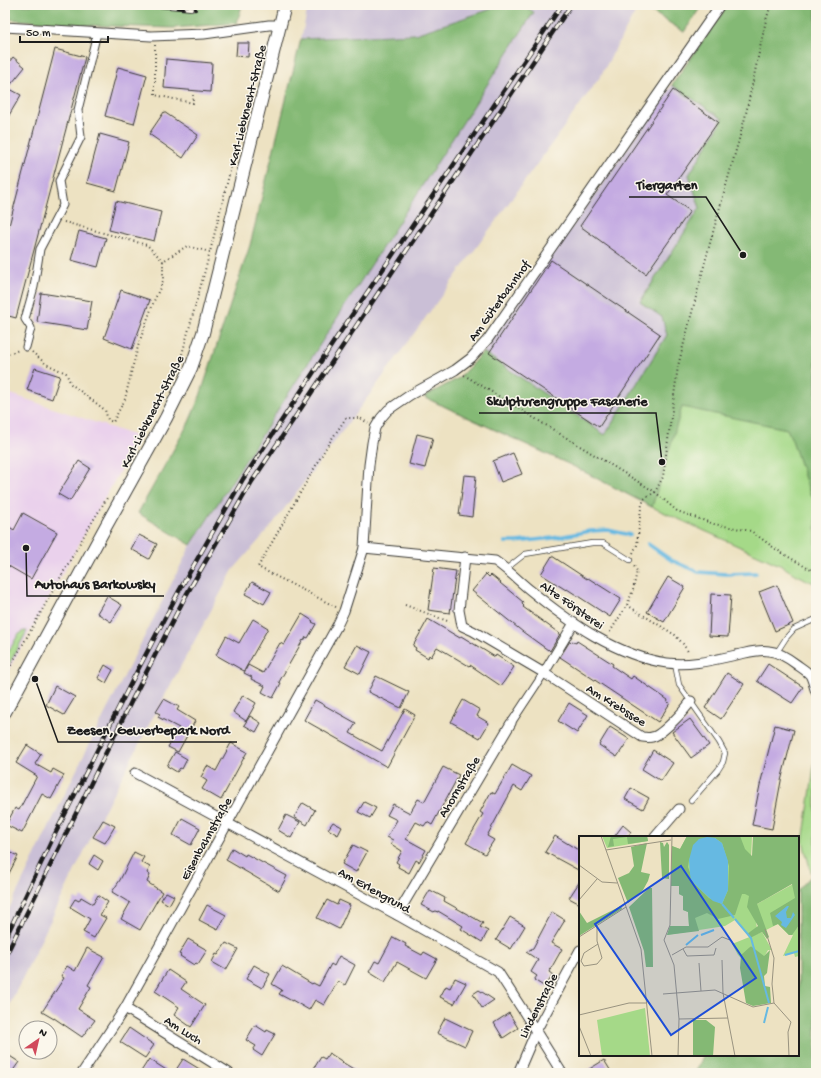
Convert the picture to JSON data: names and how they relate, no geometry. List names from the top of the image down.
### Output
{
  "streets": {
    "street": [
      "Karl-Liebknecht-Straße",
      "Am Güterbahnhof",
      "Alte Försterei",
      "Am Krebssee",
      "Ahornstraße",
      "Eisenbahnstraße",
      "Am Erlengrund",
      "Lindenstraße",
      "Am Luch"
    ]
  },
  "crossings": [
    ["Am Güterbahnhof", "Alte Försterei"],
    ["Am Güterbahnhof", "Eisenbahnstraße"],
    ["Am Krebssee", "Ahornstraße"],
    ["Ahornstraße", "Am Erlengrund"],
    ["Eisenbahnstraße", "Am Erlengrund"],
    ["Eisenbahnstraße", "Am Luch"],
    ["Am Erlengrund", "Lindenstraße"]
  ],
  "places": [
    "Tiergarten",
    "Skulpturengruppe Fasanerie",
    "Autohaus Barkowsky",
    "Zeesen, Gewerbepark Nord"
  ],
  "scale_bar": "50 m",
  "north": "top right"
}
